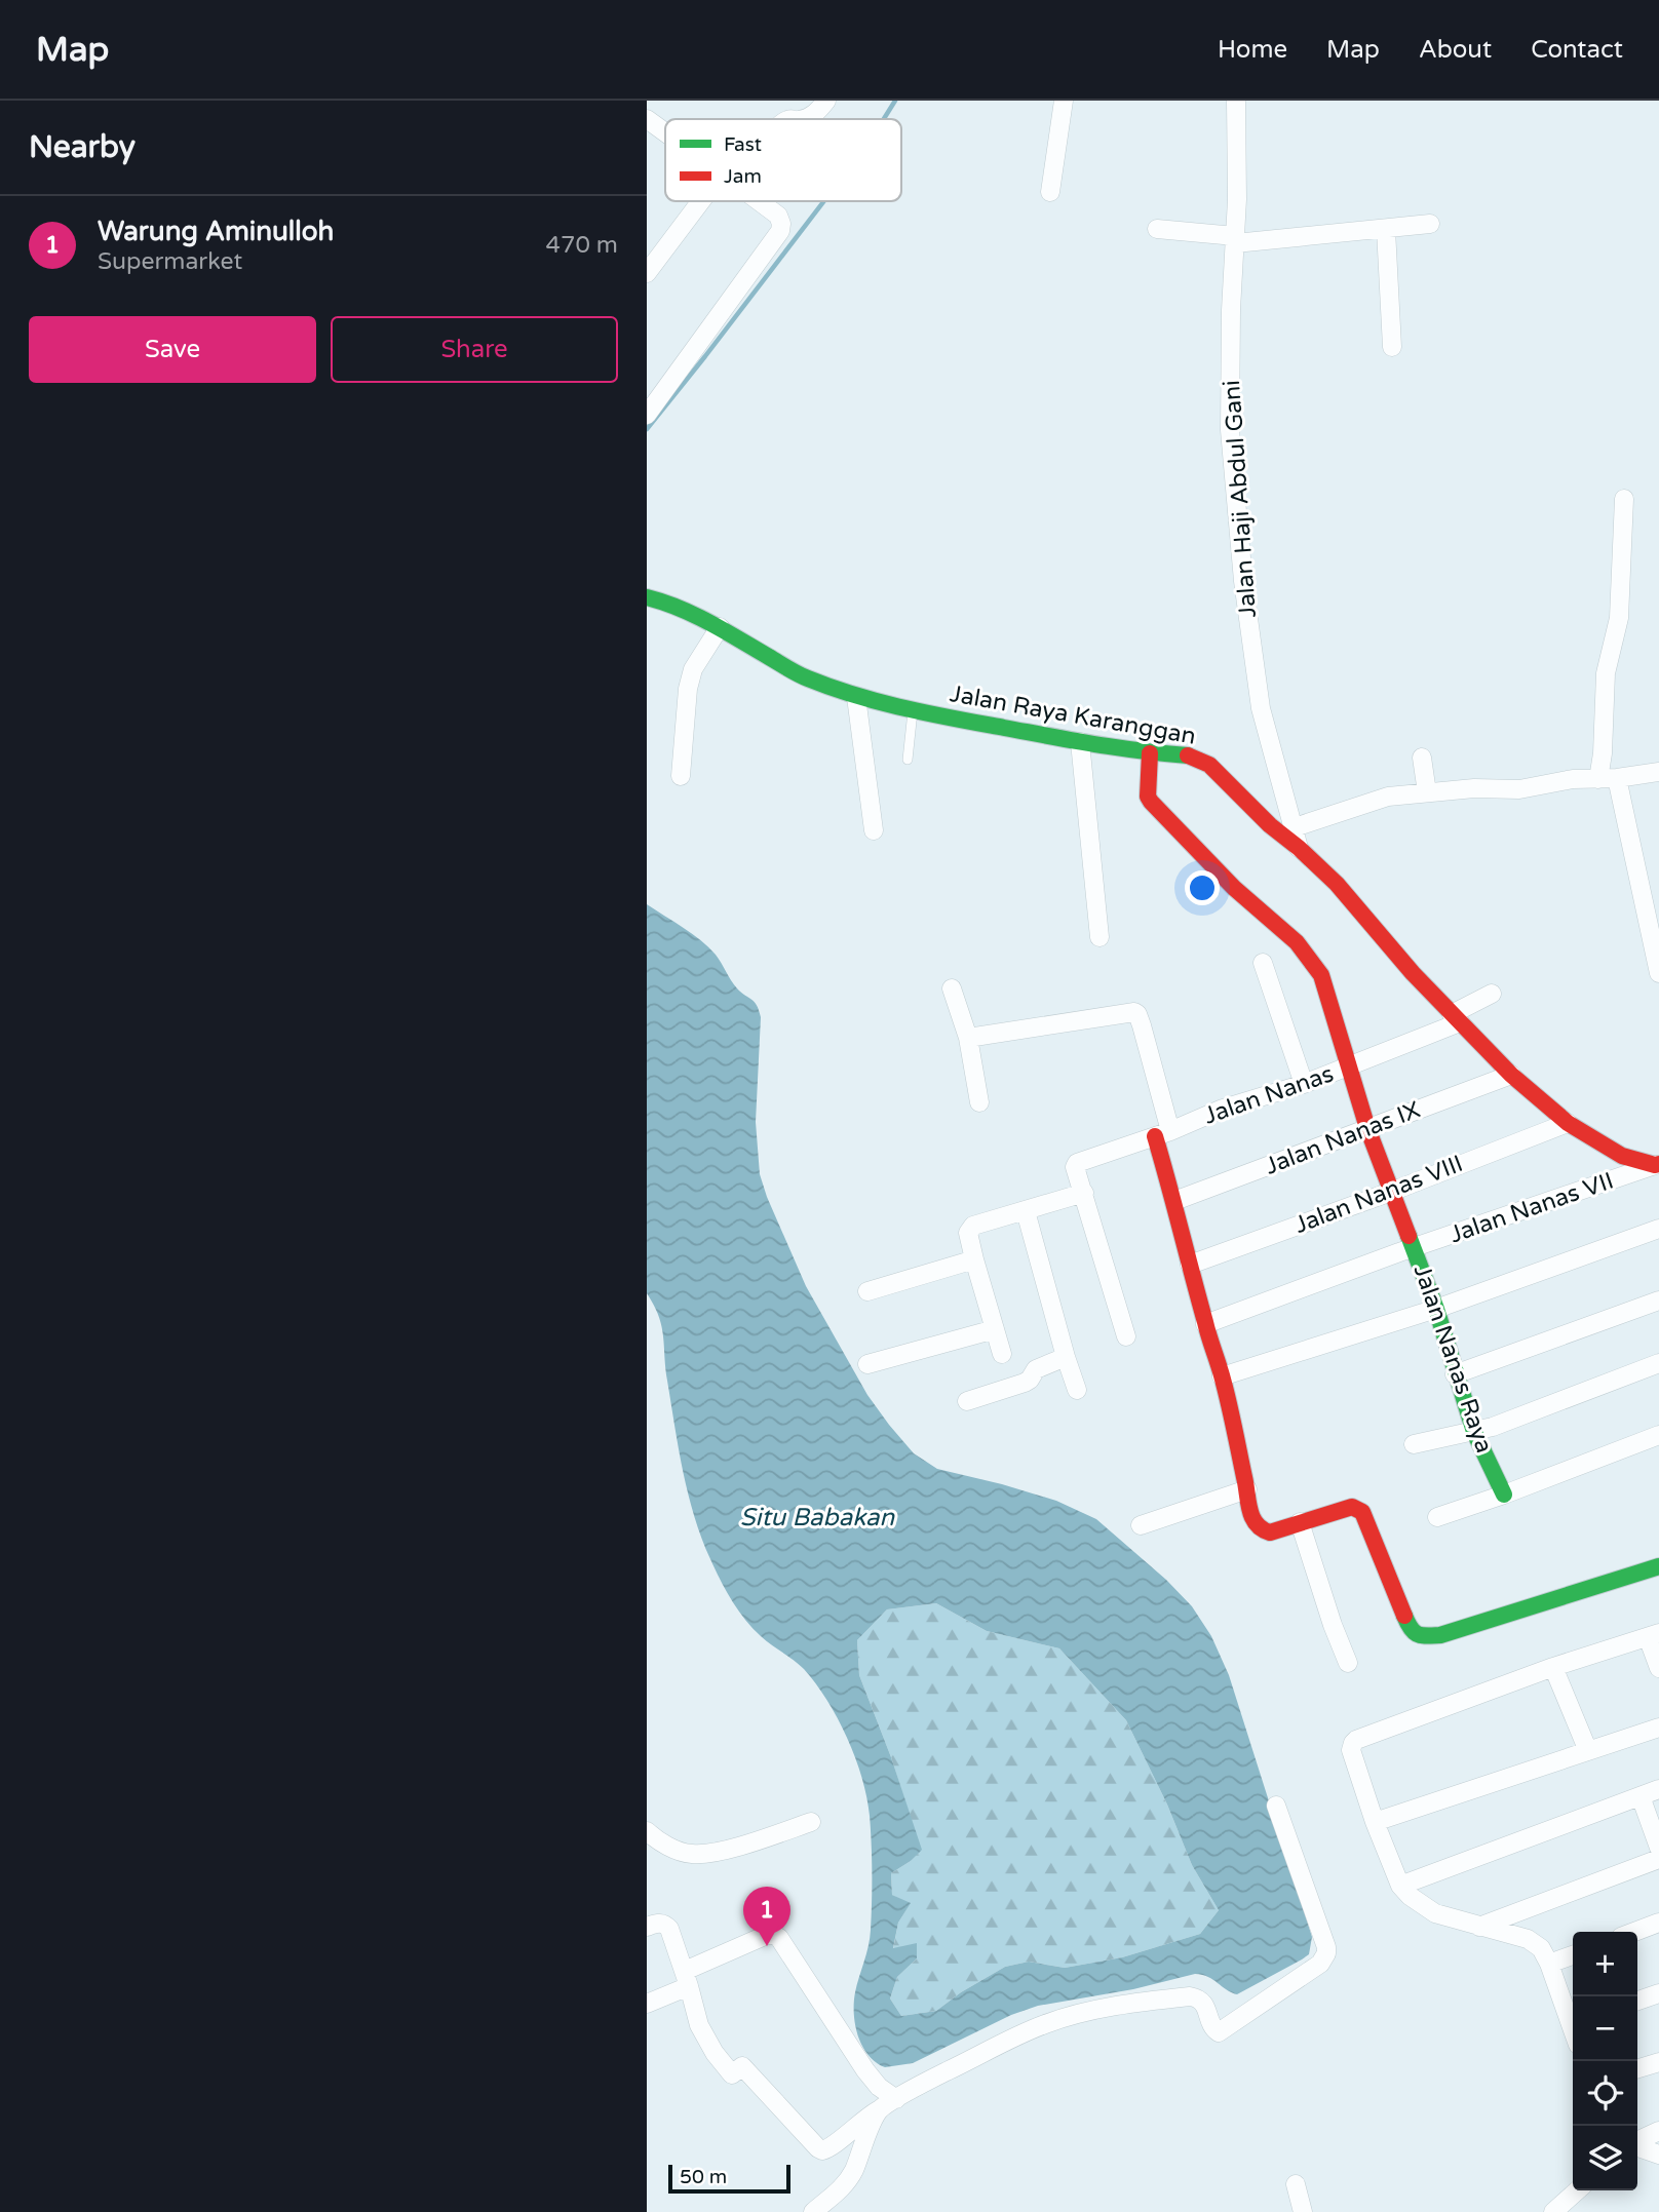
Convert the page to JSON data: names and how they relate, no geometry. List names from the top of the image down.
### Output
{
  "streets": {
    "street": [
      "Jalan Haji Abdul Gani",
      "Jalan Raya Karanggan",
      "Jalan Nanas",
      "Jalan Nanas IX",
      "Jalan Nanas VIII",
      "Jalan Nanas VII",
      "Jalan Nanas Raya"
    ]
  },
  "crossings": [
    ["Jalan Haji Abdul Gani", "Jalan Raya Karanggan"],
    ["Jalan Raya Karanggan", "Jalan Nanas"],
    ["Jalan Raya Karanggan", "Jalan Nanas IX"],
    ["Jalan Raya Karanggan", "Jalan Nanas VIII"],
    ["Jalan Raya Karanggan", "Jalan Nanas VII"],
    ["Jalan Raya Karanggan", "Jalan Nanas Raya"],
    ["Jalan Nanas", "Jalan Nanas Raya"],
    ["Jalan Nanas IX", "Jalan Nanas Raya"],
    ["Jalan Nanas VIII", "Jalan Nanas Raya"],
    ["Jalan Nanas VII", "Jalan Nanas Raya"]
  ],
  "water": ["Situ Babakan"],
  "legend": ["Fast", "Jam"],
  "scale_bar": "50 m",
  "page": {
    "header": "Map",
    "nav": [
      "Home",
      "Map",
      "About",
      "Contact"
    ],
    "heading": "Nearby",
    "list": [
      {
        "mark": "1",
        "name": "Warung Aminulloh",
        "note": "Supermarket",
        "value": "470 m"
      }
    ],
    "buttons": ["Save", "Share"],
    "pins": "1",
    "map_buttons": ["+", "−"],
    "scale": "50 m"
  }
}
